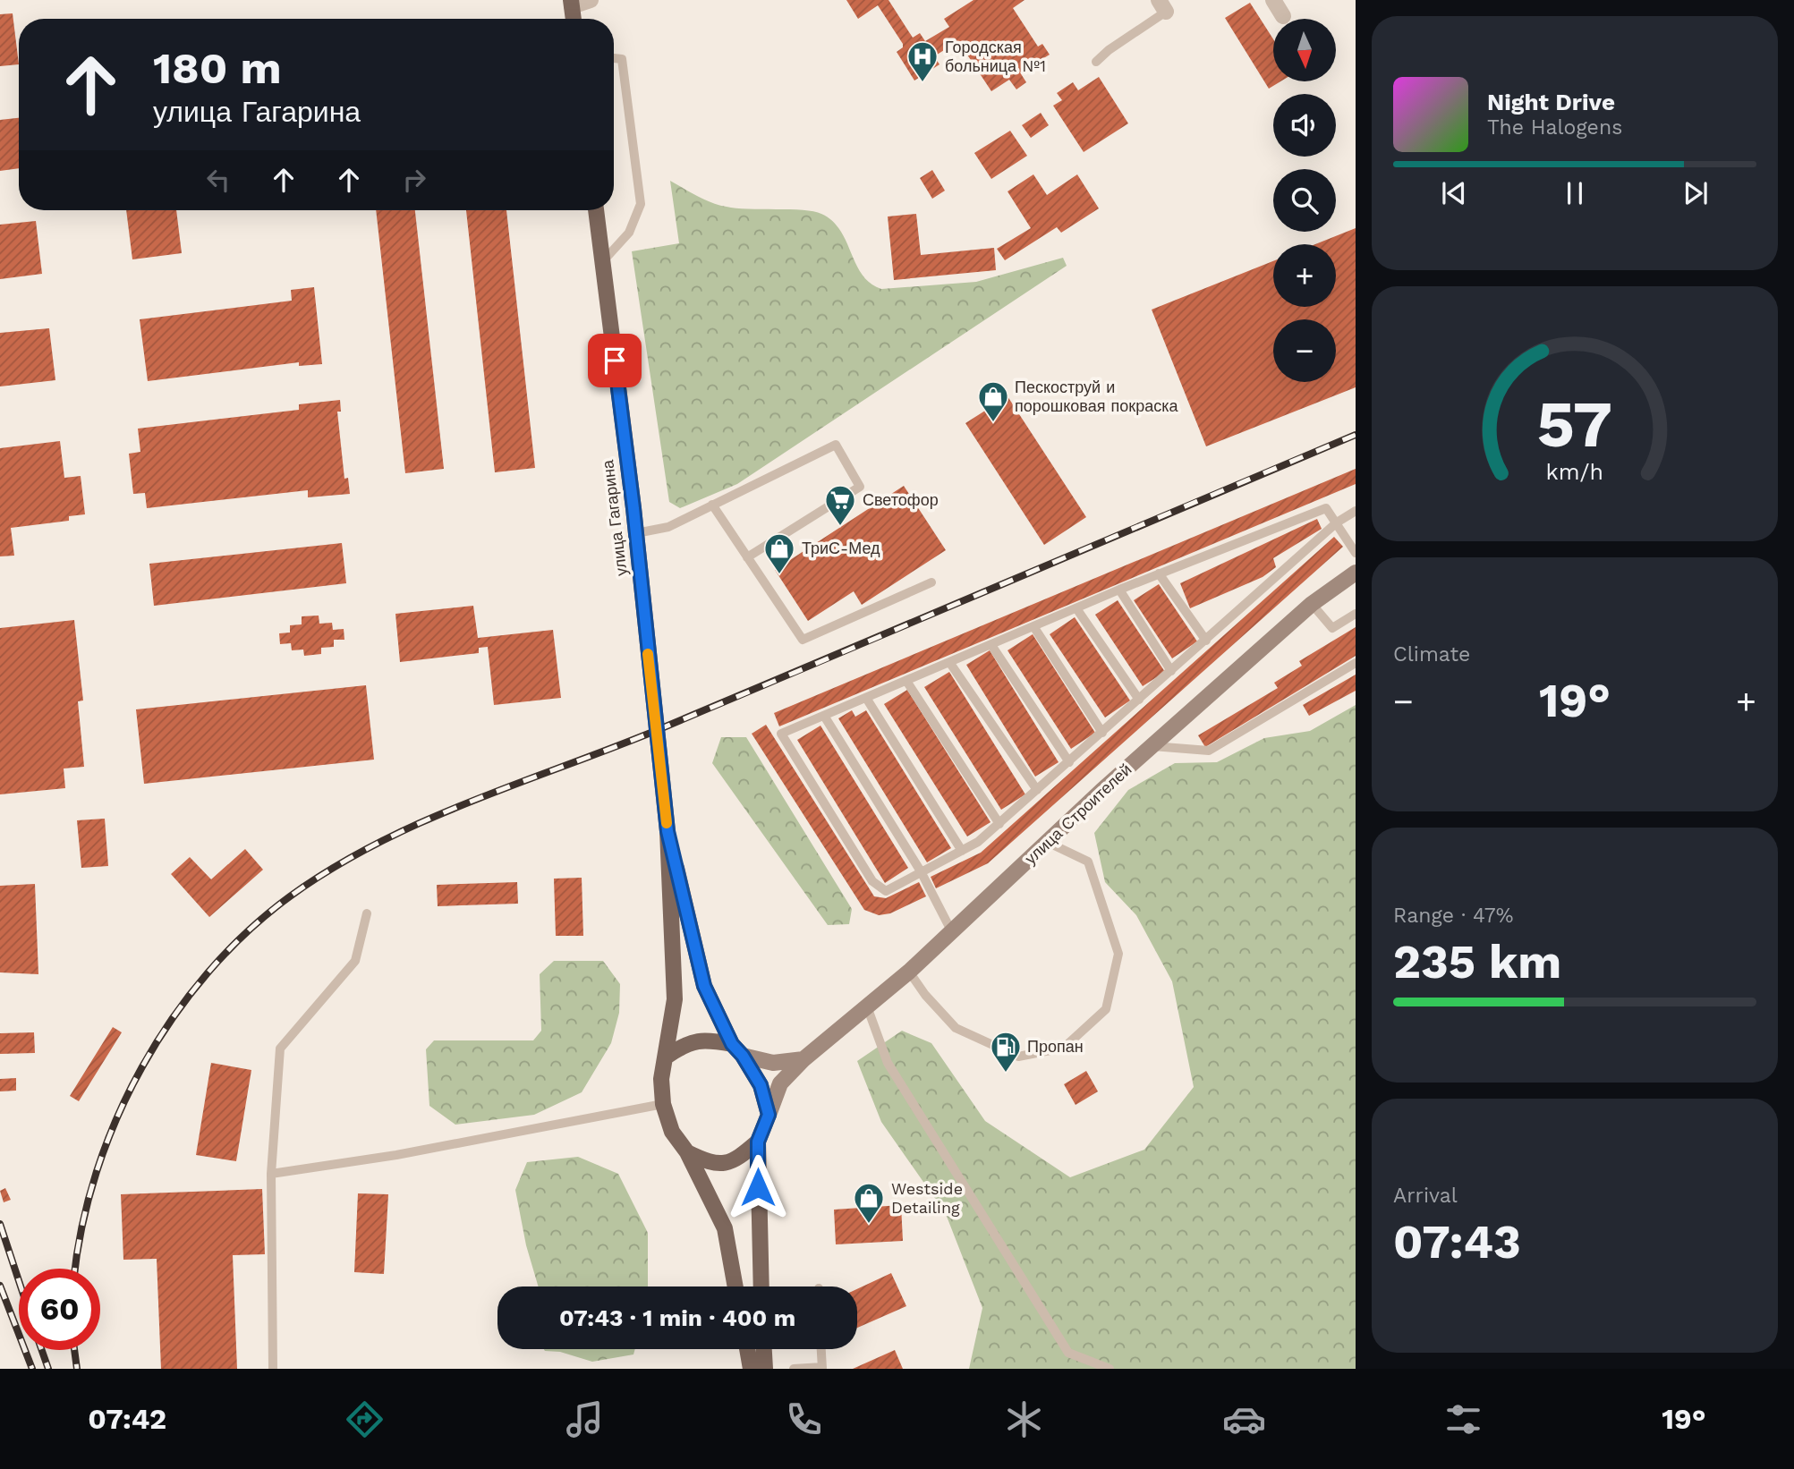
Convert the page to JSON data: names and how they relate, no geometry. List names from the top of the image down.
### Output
{
  "streets": {
    "main road": ["улица Гагарина", "улица Строителей"]
  },
  "places": {
    "hospital": ["Городская больница №1"],
    "shop": ["Пескоструй и порошковая покраска", "ТриС-Мед", "Westside Detailing"],
    "supermarket": ["Светофор"],
    "fuel station": ["Пропан"]
  },
  "north": "bottom",
  "page": {
    "map_buttons": ["+", "−"],
    "turn": ["180 m", "улица Гагарина"],
    "song": ["Night Drive", "The Halogens"],
    "tile": [
      "Climate",
      ["Range · 47%", "235 km"],
      ["Arrival", "07:43"]
    ],
    "heat": ["−", "19°", "+"],
    "limit": "60",
    "trip": "07:43 · 1 min · 400 m",
    "tabs": ["07:42", "19°"],
    "gauge": ["57", "km/h"]
  }
}
